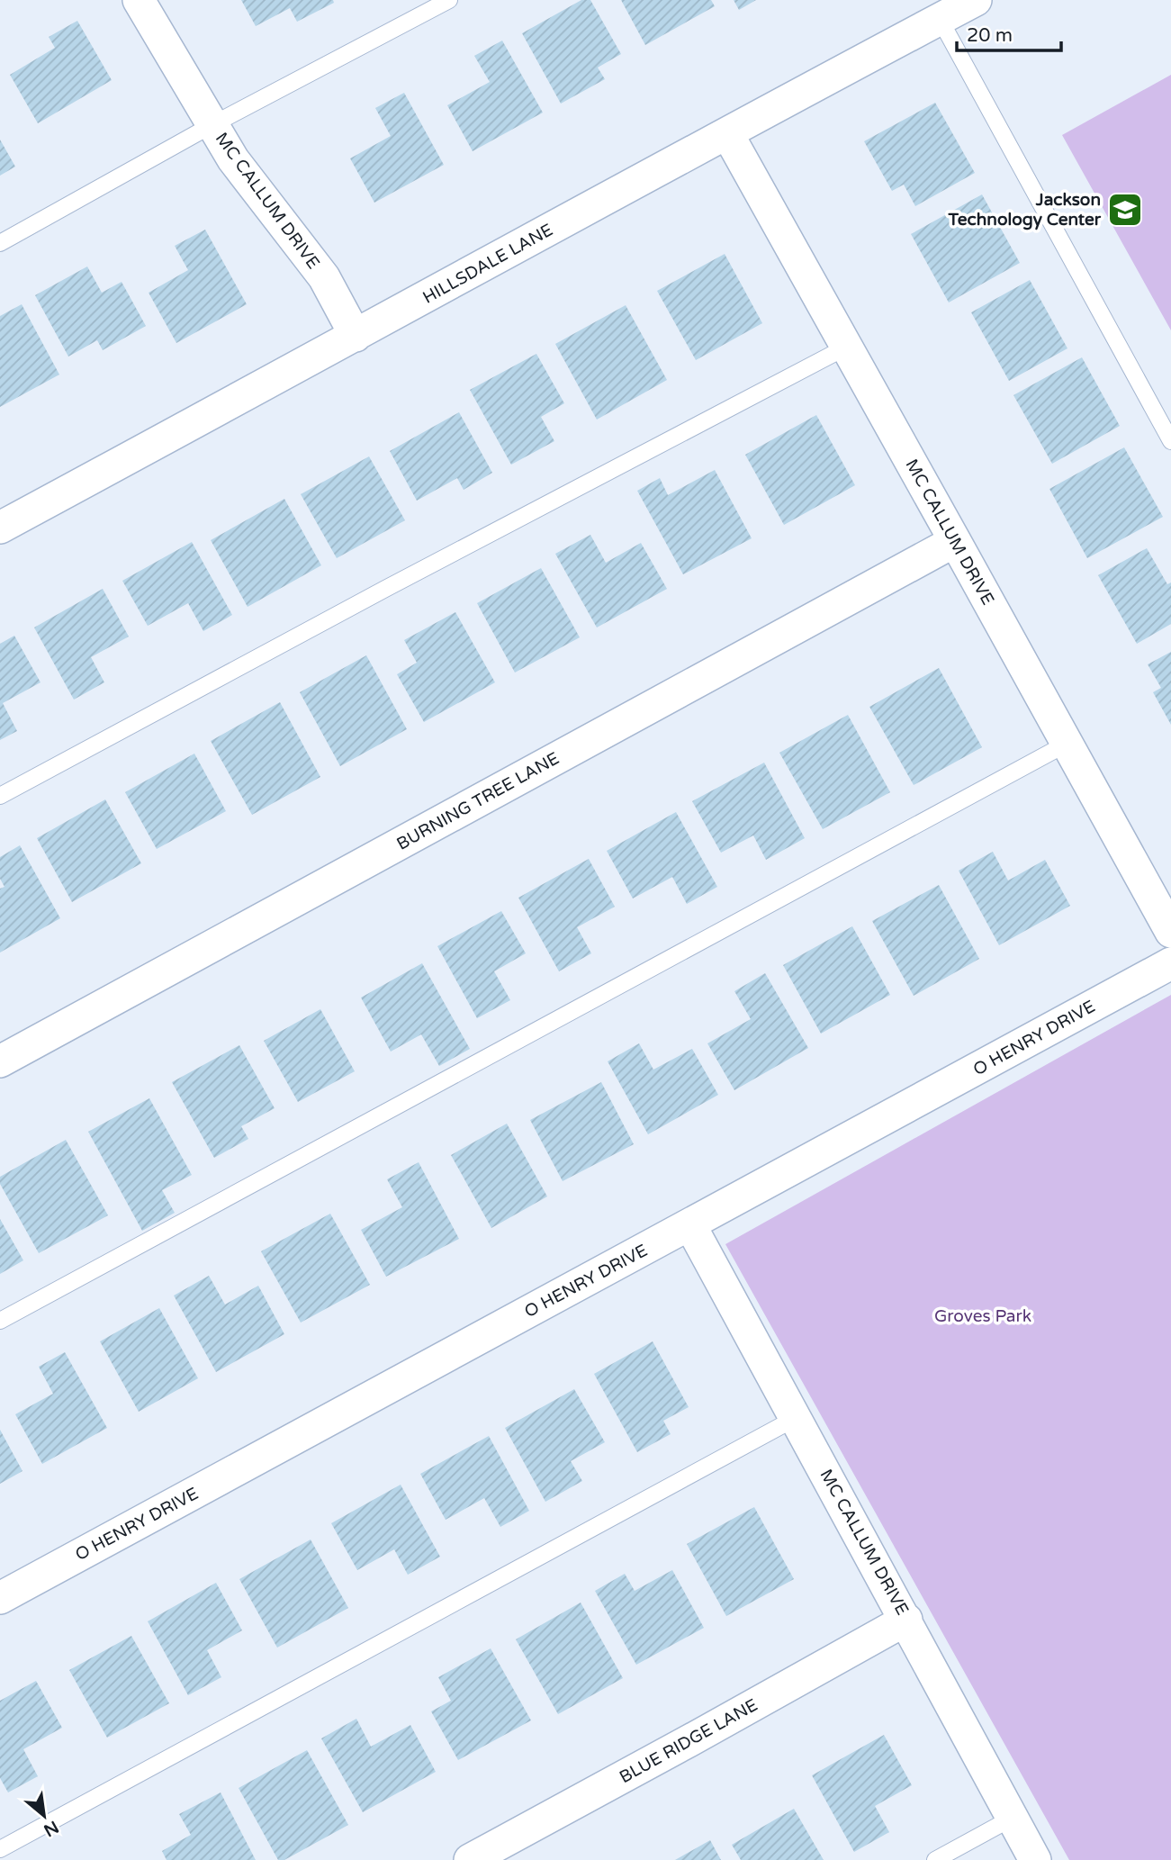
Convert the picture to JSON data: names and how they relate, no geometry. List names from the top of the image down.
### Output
{
  "streets": {
    "street": [
      "MC CALLUM DRIVE",
      "HILLSDALE LANE",
      "BURNING TREE LANE",
      "O HENRY DRIVE",
      "BLUE RIDGE LANE"
    ]
  },
  "crossings": [
    ["MC CALLUM DRIVE", "HILLSDALE LANE"],
    ["MC CALLUM DRIVE", "BURNING TREE LANE"],
    ["MC CALLUM DRIVE", "O HENRY DRIVE"],
    ["MC CALLUM DRIVE", "BLUE RIDGE LANE"]
  ],
  "parks": ["Groves Park"],
  "places": {
    "school or university": ["Jackson Technology Center"]
  },
  "scale_bar": "20 m",
  "north": "bottom right"
}
